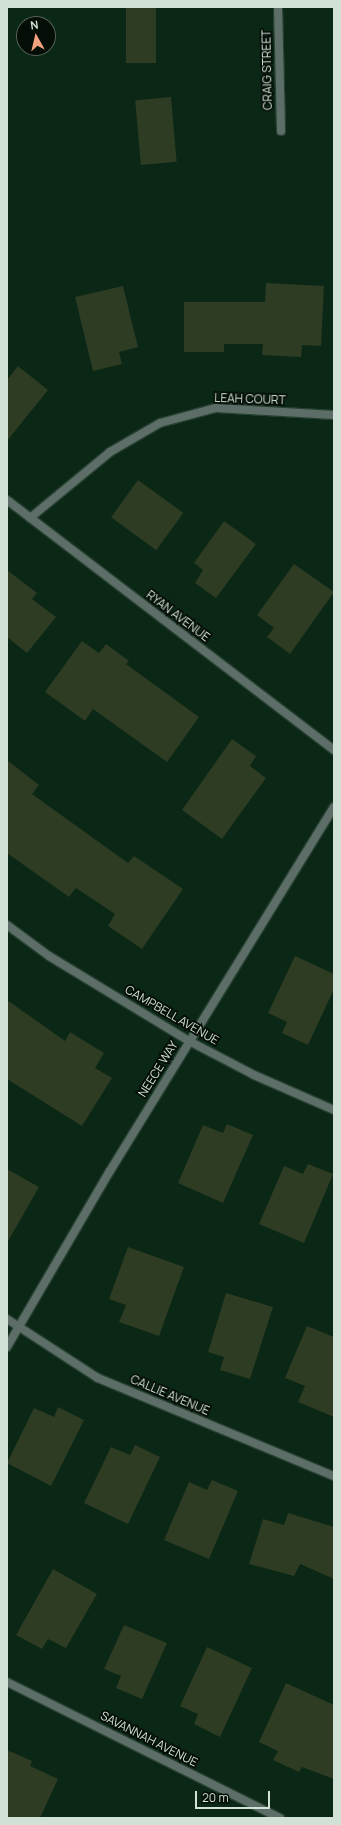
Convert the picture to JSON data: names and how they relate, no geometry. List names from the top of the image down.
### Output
{
  "streets": {
    "street": [
      "CRAIG STREET",
      "LEAH COURT",
      "RYAN AVENUE",
      "CAMPBELL AVENUE",
      "NEECE WAY",
      "CALLIE AVENUE",
      "SAVANNAH AVENUE"
    ]
  },
  "crossings": [
    ["LEAH COURT", "RYAN AVENUE"],
    ["CAMPBELL AVENUE", "NEECE WAY"],
    ["NEECE WAY", "CALLIE AVENUE"]
  ],
  "scale_bar": "20 m",
  "north": "top"
}
